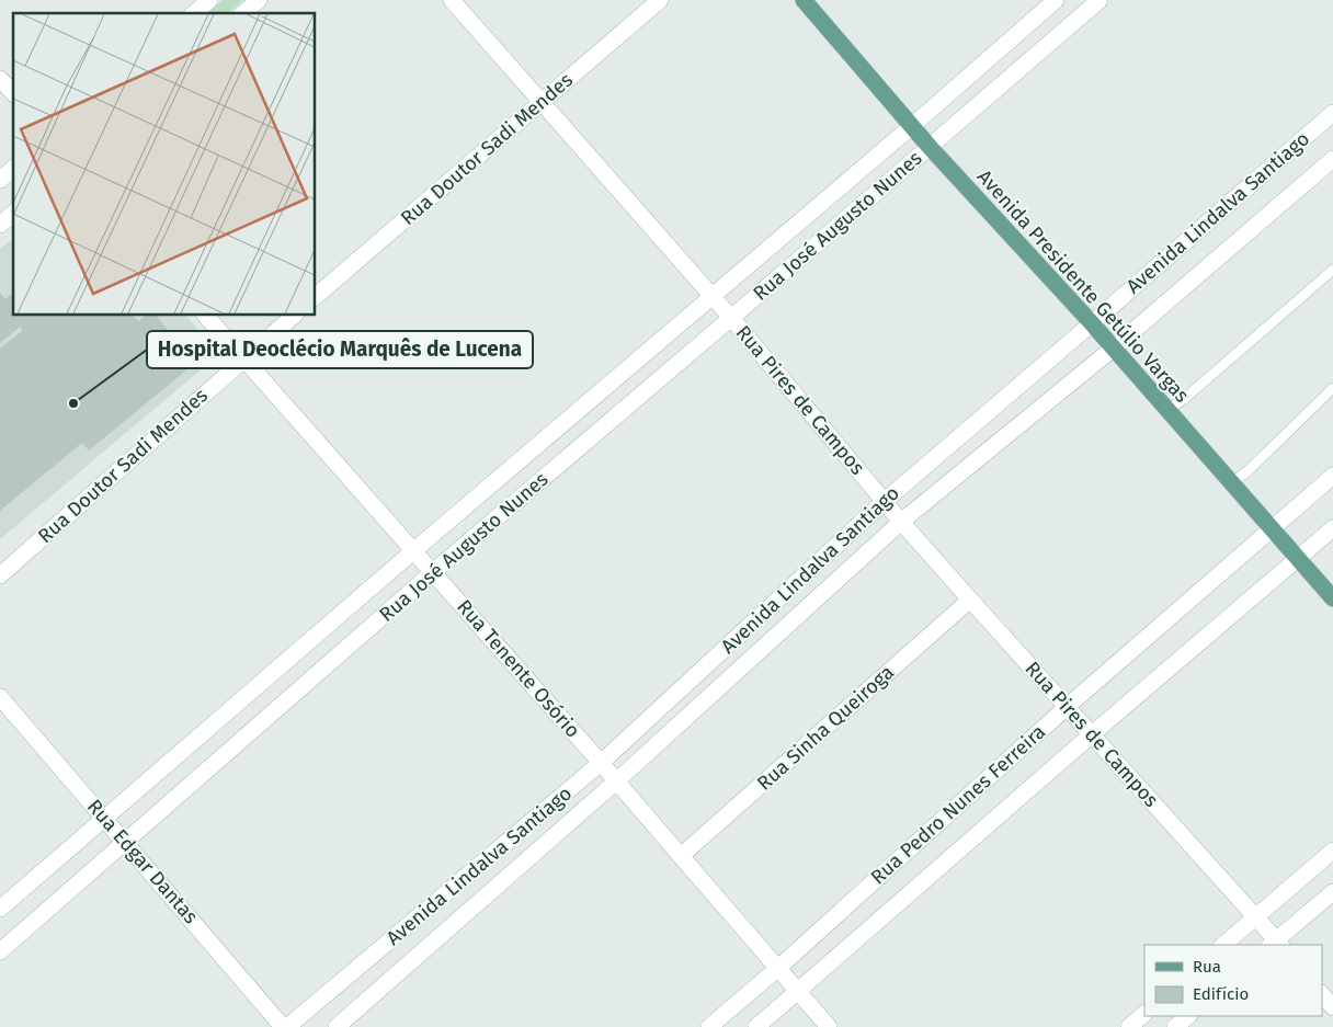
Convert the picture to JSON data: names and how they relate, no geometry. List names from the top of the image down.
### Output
{
  "streets": {
    "main road": ["Avenida Presidente Getúlio Vargas"],
    "street": [
      "Rua Doutor Sadi Mendes",
      "Avenida Lindalva Santiago",
      "Rua José Augusto Nunes",
      "Rua Pires de Campos",
      "Rua Tenente Osório",
      "Rua Sinha Queiroga",
      "Rua Pedro Nunes Ferreira",
      "Rua Edgar Dantas"
    ]
  },
  "crossings": [
    ["Rua Doutor Sadi Mendes", "Rua Pires de Campos"],
    ["Rua Doutor Sadi Mendes", "Rua Tenente Osório"],
    ["Avenida Lindalva Santiago", "Avenida Presidente Getúlio Vargas"],
    ["Avenida Lindalva Santiago", "Rua Pires de Campos"],
    ["Avenida Lindalva Santiago", "Rua Tenente Osório"],
    ["Avenida Lindalva Santiago", "Rua Edgar Dantas"],
    ["Rua José Augusto Nunes", "Avenida Presidente Getúlio Vargas"],
    ["Rua José Augusto Nunes", "Rua Pires de Campos"],
    ["Rua José Augusto Nunes", "Rua Tenente Osório"],
    ["Rua José Augusto Nunes", "Rua Edgar Dantas"],
    ["Avenida Presidente Getúlio Vargas", "Rua Pedro Nunes Ferreira"],
    ["Rua Pires de Campos", "Rua Sinha Queiroga"],
    ["Rua Pires de Campos", "Rua Pedro Nunes Ferreira"],
    ["Rua Tenente Osório", "Rua Sinha Queiroga"],
    ["Rua Tenente Osório", "Rua Pedro Nunes Ferreira"]
  ],
  "places": ["Hospital Deoclécio Marquês de Lucena"],
  "legend": ["Rua", "Edifício"]
}
